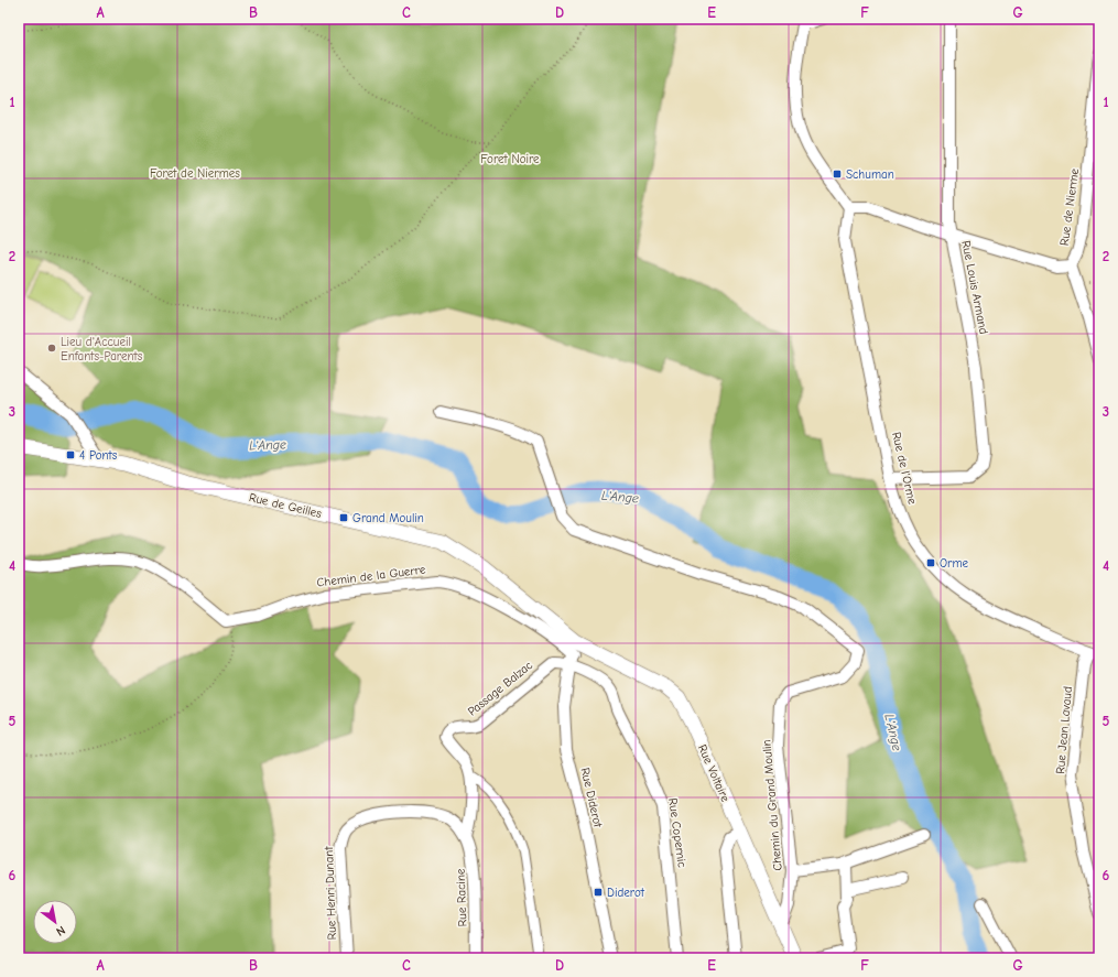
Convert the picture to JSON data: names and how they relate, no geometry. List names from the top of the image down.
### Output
{
  "streets": {
    "street": [
      "Rue de Nierme",
      "Rue Louis Armand",
      "Rue de l'Orme",
      "Rue de Geilles",
      "Chemin de la Guerre",
      "Passage Balzac",
      "Rue Jean Lavaud",
      "Rue Voltaire",
      "Rue Diderot",
      "Chemin du Grand Moulin",
      "Rue Copernic",
      "Rue Henri Dunant",
      "Rue Racine"
    ]
  },
  "crossings": [
    ["Rue Louis Armand", "Rue de l'Orme"],
    ["Rue de l'Orme", "Rue Jean Lavaud"],
    ["Rue de Geilles", "Chemin de la Guerre"],
    ["Rue de Geilles", "Passage Balzac"],
    ["Rue de Geilles", "Rue Voltaire"],
    ["Rue de Geilles", "Rue Diderot"],
    ["Rue de Geilles", "Rue Copernic"],
    ["Chemin de la Guerre", "Passage Balzac"],
    ["Chemin de la Guerre", "Rue Voltaire"],
    ["Chemin de la Guerre", "Rue Diderot"],
    ["Chemin de la Guerre", "Rue Copernic"],
    ["Passage Balzac", "Rue Voltaire"],
    ["Passage Balzac", "Rue Diderot"],
    ["Passage Balzac", "Rue Copernic"],
    ["Rue Voltaire", "Rue Diderot"],
    ["Rue Voltaire", "Chemin du Grand Moulin"],
    ["Rue Voltaire", "Rue Copernic"],
    ["Rue Diderot", "Rue Copernic"],
    ["Rue Henri Dunant", "Rue Racine"]
  ],
  "water": ["L'Ange"],
  "parks": ["Foret Noire", "Foret de Niermes"],
  "places": {
    "transit": [
      "Schuman",
      "4 Ponts",
      "Grand Moulin",
      "Orme",
      "Diderot"
    ],
    "other": ["Lieu d'Accueil Enfants-Parents"]
  },
  "north": "bottom right",
  "grid": {
    "columns": [
      "A",
      "B",
      "C",
      "D",
      "E",
      "F",
      "G"
    ],
    "rows": [
      "1",
      "2",
      "3",
      "4",
      "5",
      "6"
    ]
  }
}
